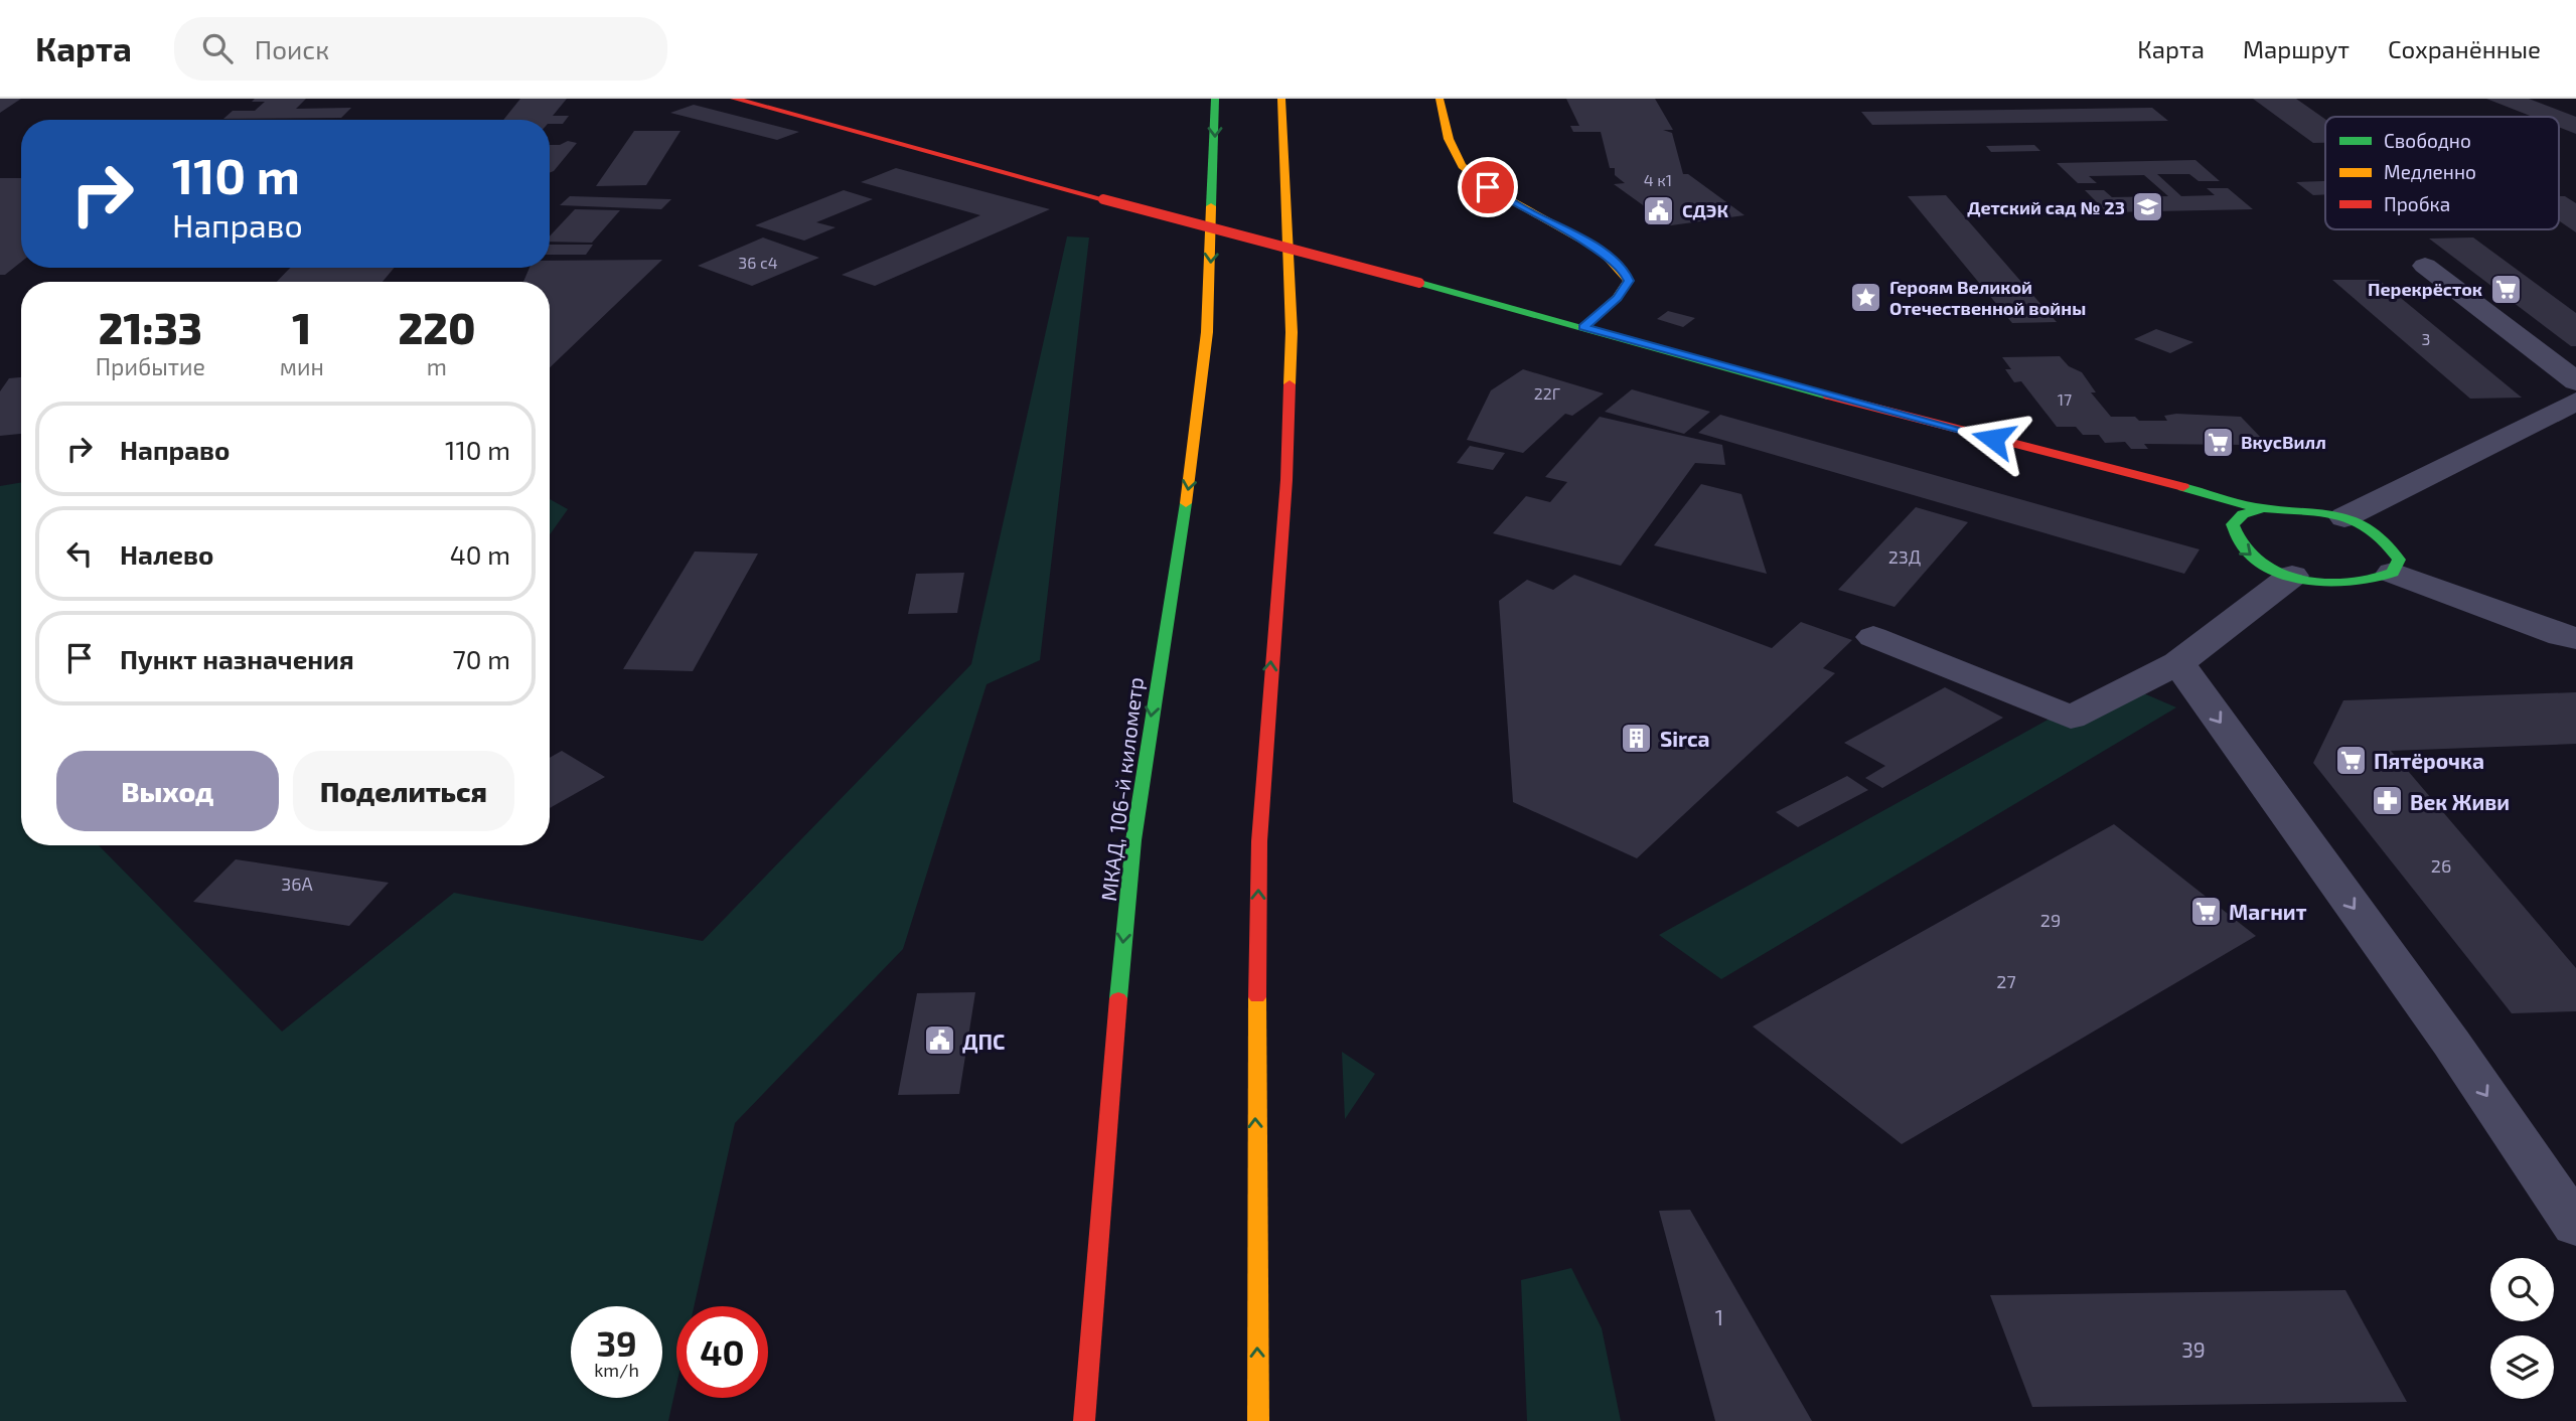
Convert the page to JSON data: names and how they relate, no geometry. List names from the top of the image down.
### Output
{
  "streets": {
    "main road": ["МКАД, 106-й километр"]
  },
  "places": {
    "school or university": ["Детский сад № 23"],
    "public building": ["СДЭК", "ДПС"],
    "supermarket": [
      "Перекрёсток",
      "ВкусВилл",
      "Пятёрочка",
      "Магнит"
    ],
    "place": ["Героям Великой Отечественной войны"],
    "building": ["Sirca"],
    "pharmacy": ["Век Живи"]
  },
  "house_numbers": [
    "4 к1",
    "36 с4",
    "3",
    "22Г",
    "17",
    "23Д",
    "26",
    "36А",
    "29",
    "27",
    "1",
    "39"
  ],
  "legend": ["Свободно", "Медленно", "Пробка"],
  "page": {
    "header": "Карта",
    "search": "Поиск",
    "nav": ["Карта", "Маршрут", "Сохранённые"],
    "turn": ["110 m", "Направо"],
    "eta": [
      "21:33",
      "Прибытие",
      "1",
      "мин",
      "220",
      "m"
    ],
    "list": [
      {
        "name": "Направо",
        "value": "110 m"
      },
      {
        "name": "Налево",
        "value": "40 m"
      },
      {
        "name": "Пункт назначения",
        "value": "70 m"
      }
    ],
    "buttons": ["Выход", "Поделиться"],
    "speed": "39 km/h",
    "limit": "40"
  }
}
